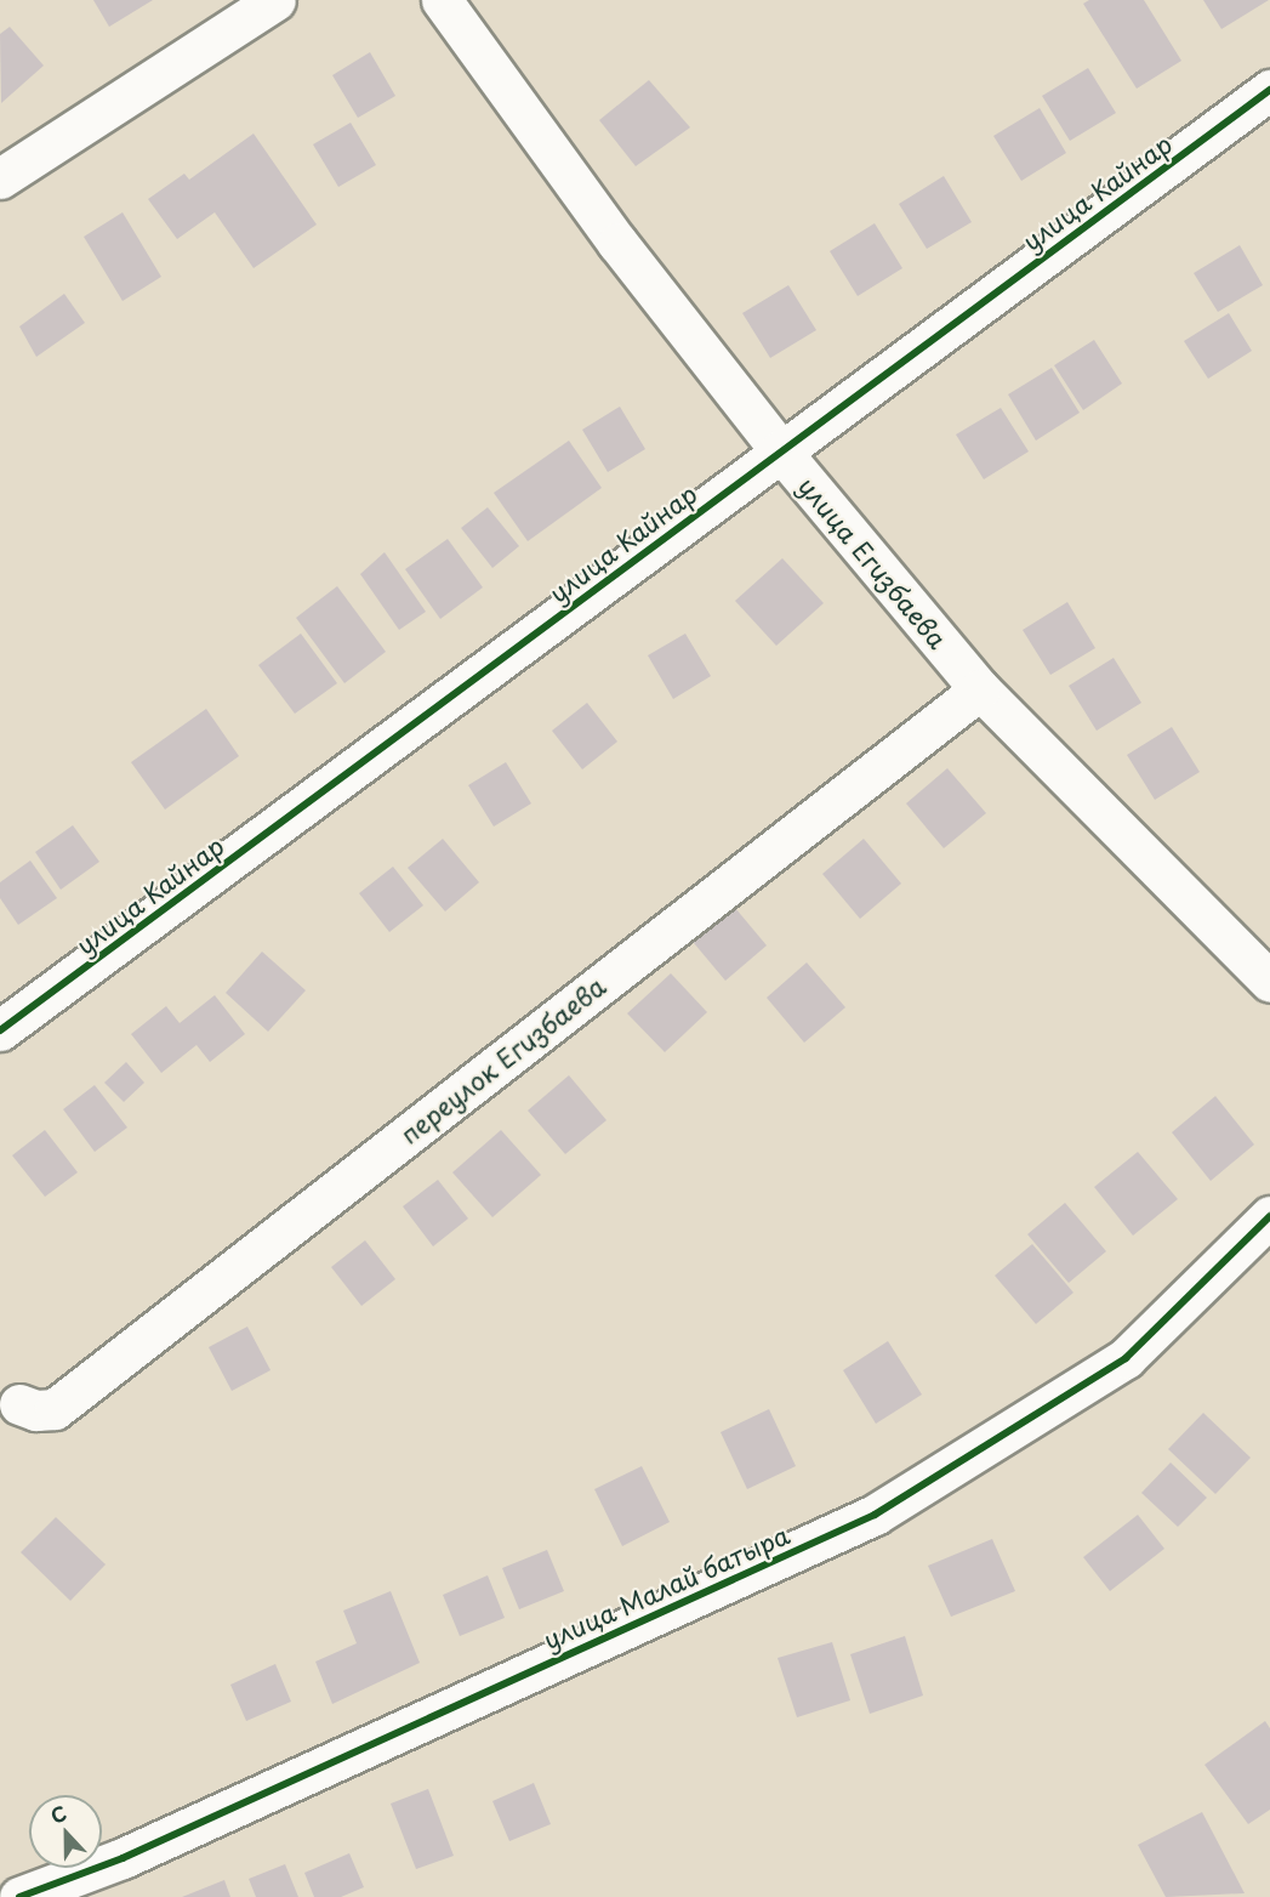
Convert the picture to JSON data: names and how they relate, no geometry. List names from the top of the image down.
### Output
{
  "streets": {
    "street": [
      "улица Кайнар",
      "улица Егизбаева",
      "переулок Егизбаева",
      "улица Малай батыра"
    ]
  },
  "crossings": [
    ["улица Кайнар", "улица Егизбаева"],
    ["улица Егизбаева", "переулок Егизбаева"]
  ],
  "north": "top"
}
